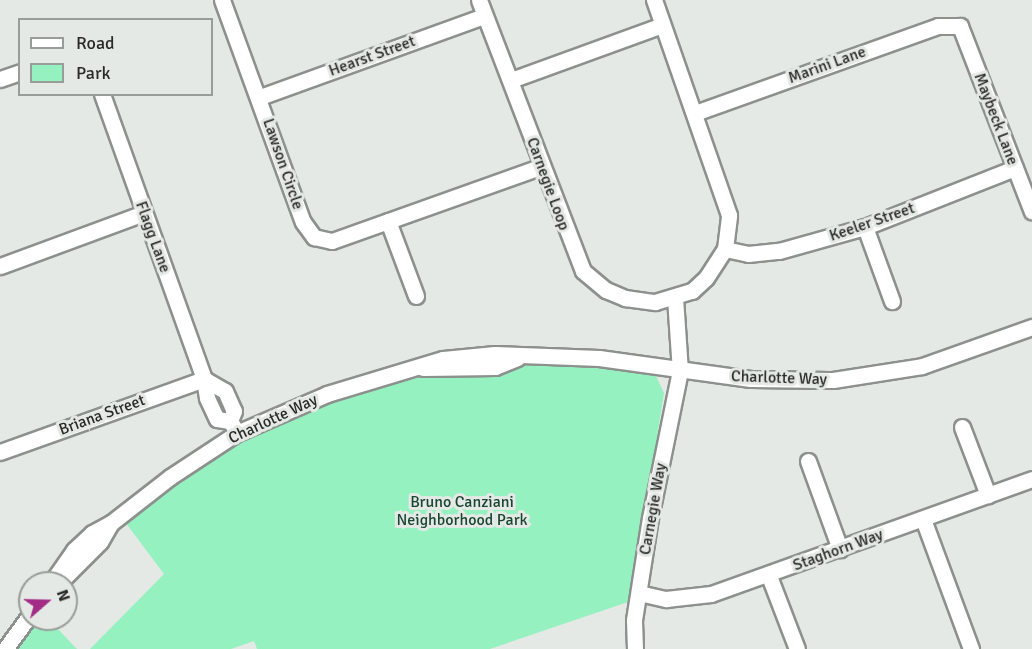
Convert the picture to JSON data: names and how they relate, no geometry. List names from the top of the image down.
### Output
{
  "streets": {
    "street": [
      "Hearst Street",
      "Marini Lane",
      "Maybeck Lane",
      "Lawson Circle",
      "Carnegie Loop",
      "Keeler Street",
      "Flagg Lane",
      "Charlotte Way",
      "Briana Street",
      "Carnegie Way",
      "Staghorn Way"
    ]
  },
  "crossings": [
    ["Hearst Street", "Lawson Circle"],
    ["Hearst Street", "Carnegie Loop"],
    ["Marini Lane", "Maybeck Lane"],
    ["Marini Lane", "Carnegie Loop"],
    ["Maybeck Lane", "Keeler Street"],
    ["Lawson Circle", "Carnegie Loop"],
    ["Carnegie Loop", "Keeler Street"],
    ["Flagg Lane", "Charlotte Way"],
    ["Flagg Lane", "Briana Street"],
    ["Charlotte Way", "Carnegie Way"],
    ["Carnegie Way", "Staghorn Way"]
  ],
  "parks": ["Bruno Canziani Neighborhood Park"],
  "legend": ["Road", "Park"],
  "north": "right"
}
